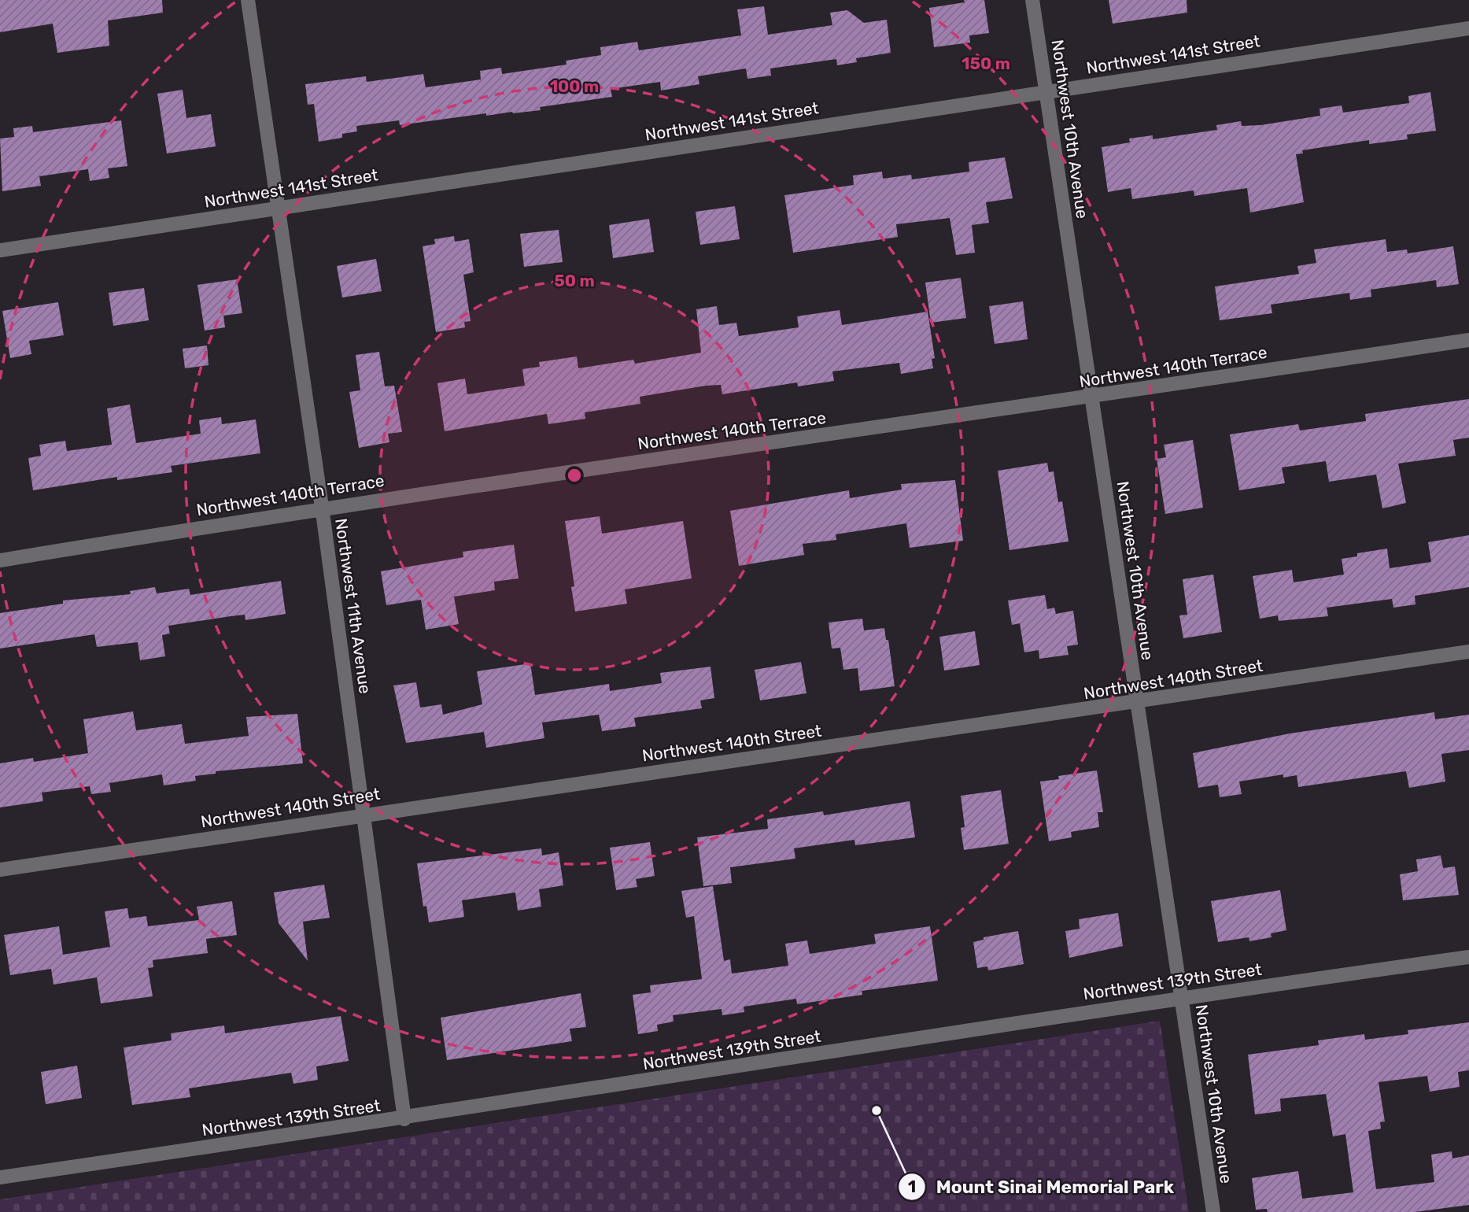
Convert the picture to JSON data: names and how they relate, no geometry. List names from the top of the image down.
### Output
{
  "streets": {
    "street": [
      "Northwest 141st Street",
      "Northwest 10th Avenue",
      "Northwest 140th Terrace",
      "Northwest 11th Avenue",
      "Northwest 140th Street",
      "Northwest 139th Street"
    ]
  },
  "crossings": [
    ["Northwest 141st Street", "Northwest 10th Avenue"],
    ["Northwest 141st Street", "Northwest 11th Avenue"],
    ["Northwest 10th Avenue", "Northwest 140th Terrace"],
    ["Northwest 10th Avenue", "Northwest 140th Street"],
    ["Northwest 10th Avenue", "Northwest 139th Street"],
    ["Northwest 140th Terrace", "Northwest 11th Avenue"],
    ["Northwest 11th Avenue", "Northwest 140th Street"],
    ["Northwest 11th Avenue", "Northwest 139th Street"]
  ],
  "places": ["Mount Sinai Memorial Park"],
  "rings": ["150 m", "100 m", "50 m"]
}
